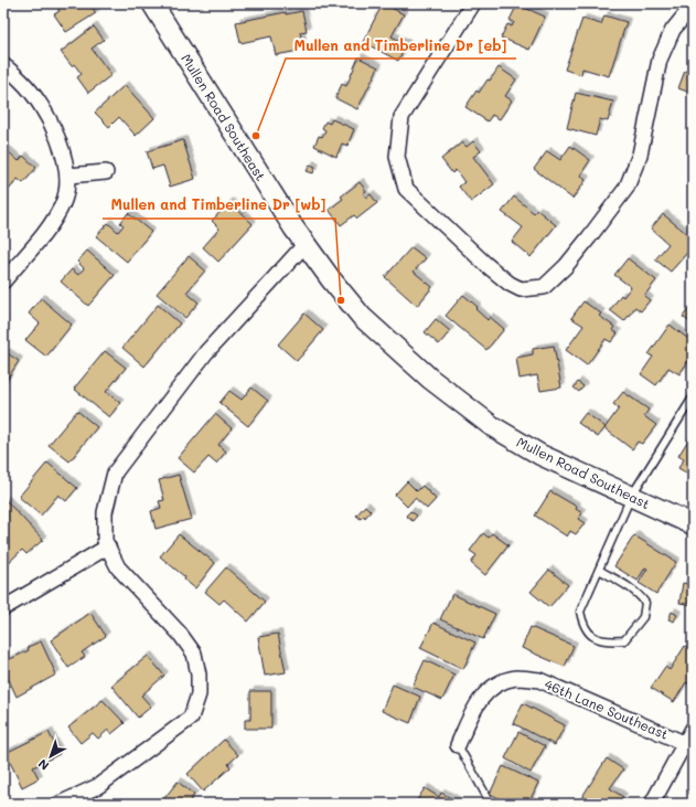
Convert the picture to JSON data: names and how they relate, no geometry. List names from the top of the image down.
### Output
{
  "streets": {
    "street": ["Mullen Road Southeast", "46th Lane Southeast"]
  },
  "places": ["Mullen and Timberline Dr [eb]", "Mullen and Timberline Dr [wb]"],
  "north": "bottom left"
}
